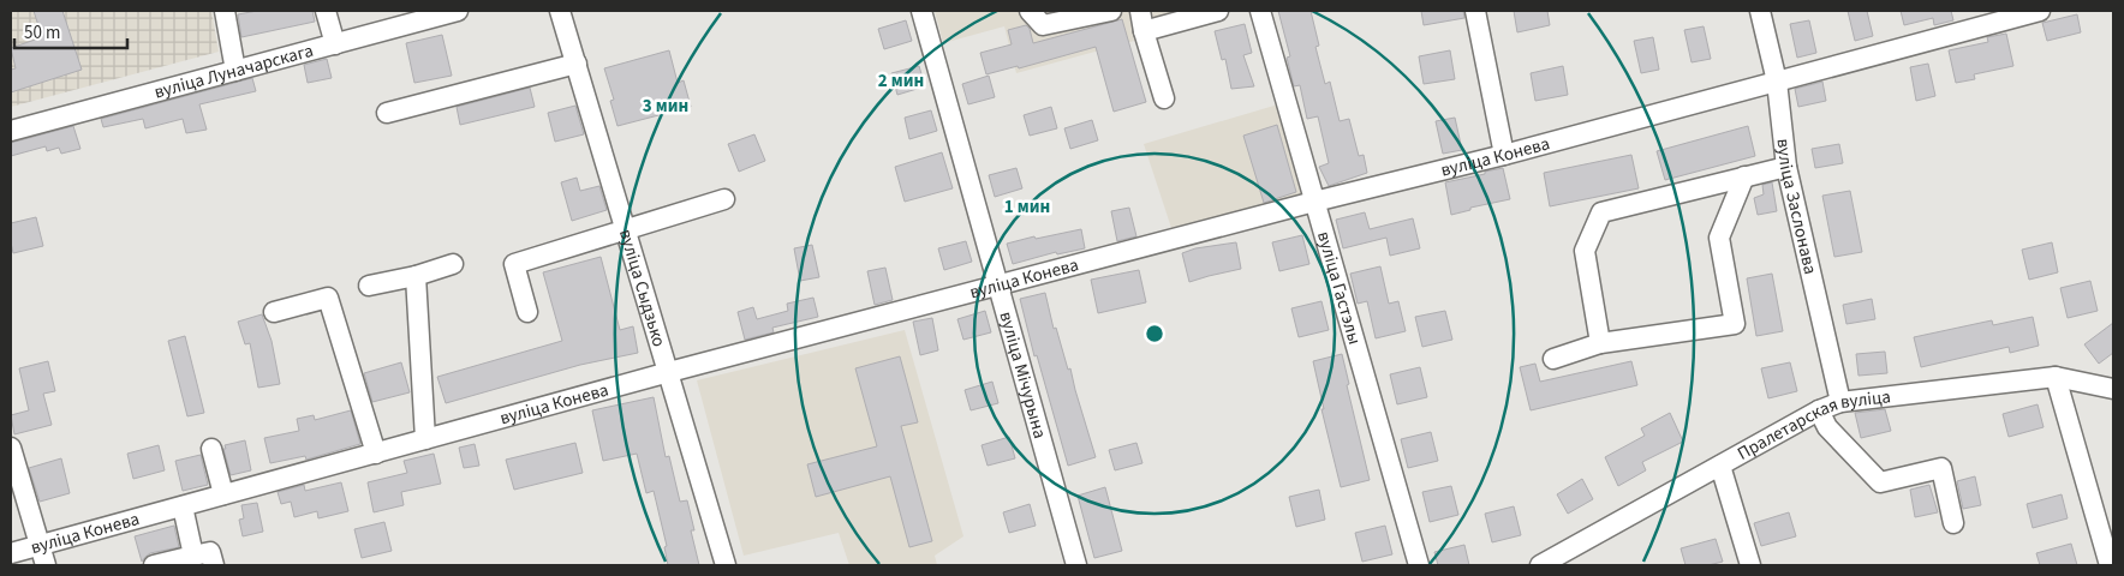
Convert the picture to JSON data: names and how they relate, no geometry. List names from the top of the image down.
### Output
{
  "streets": {
    "street": [
      "вуліца Луначарскага",
      "вуліца Конева",
      "вуліца Заслонава",
      "вуліца Сыдзько",
      "вуліца Гастэлы",
      "вуліца Мічурына",
      "Пралетарская вуліца"
    ]
  },
  "crossings": [
    ["вуліца Конева", "вуліца Заслонава"],
    ["вуліца Конева", "вуліца Сыдзько"],
    ["вуліца Конева", "вуліца Гастэлы"],
    ["вуліца Конева", "вуліца Мічурына"],
    ["вуліца Заслонава", "Пралетарская вуліца"]
  ],
  "scale_bar": "50 m",
  "rings": ["2 мин", "3 мин", "1 мин"]
}
